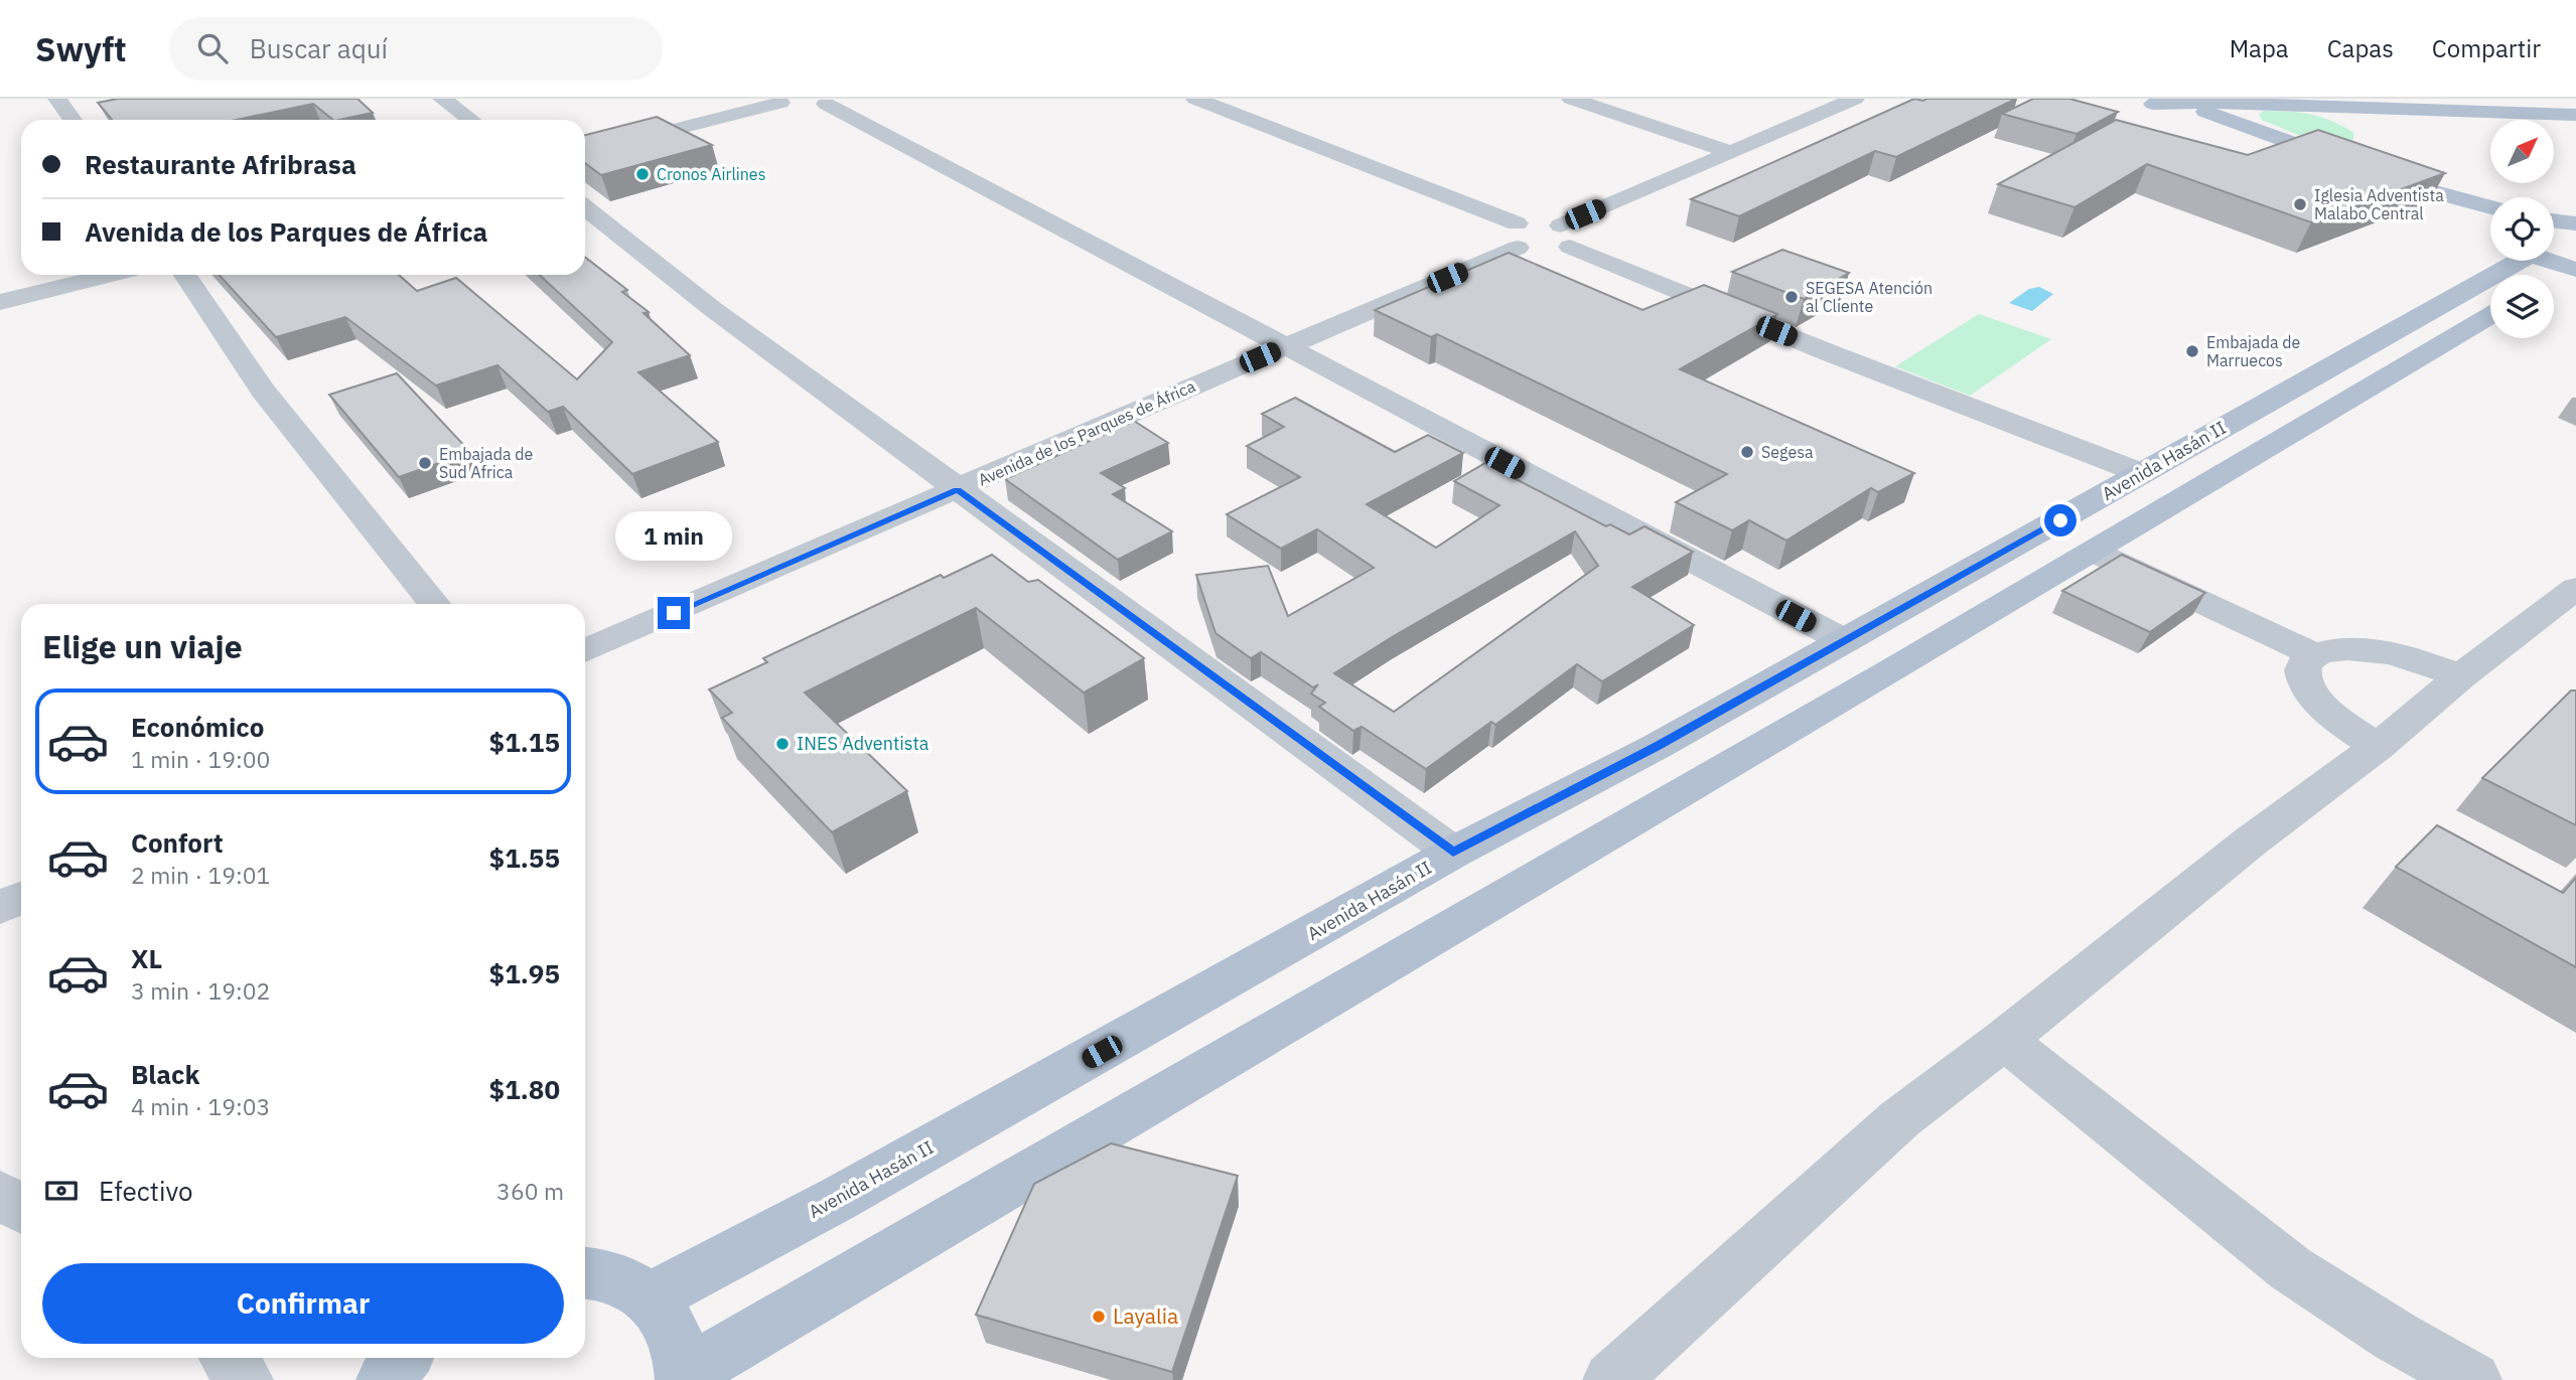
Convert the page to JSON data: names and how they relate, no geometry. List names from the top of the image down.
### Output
{
  "streets": {
    "main road": ["Avenida Hasán II"],
    "street": ["Avenida de los Parques de África"]
  },
  "places": [
    "Cronos Airlines",
    "Iglesia Adventista Malabo Central",
    "SEGESA Atención al Cliente",
    "Embajada de Marruecos",
    "Segesa",
    "Embajada de Sud Africa",
    "INES Adventista",
    "Layalia"
  ],
  "north": "top right",
  "page": {
    "header": "Swyft",
    "search": "Buscar aquí",
    "nav": ["Mapa", "Capas", "Compartir"],
    "banner": ["Restaurante Afribrasa", "Avenida de los Parques de África"],
    "bubble": "1 min",
    "heading": "Elige un viaje",
    "list": [
      {
        "name": "Económico",
        "note": "1 min · 19:00",
        "value": "$1.15"
      },
      {
        "name": "Confort",
        "note": "2 min · 19:01",
        "value": "$1.55"
      },
      {
        "name": "XL",
        "note": "3 min · 19:02",
        "value": "$1.95"
      },
      {
        "name": "Black",
        "note": "4 min · 19:03",
        "value": "$1.80"
      }
    ],
    "pay": ["Efectivo", "360 m"],
    "buttons": "Confirmar"
  }
}
